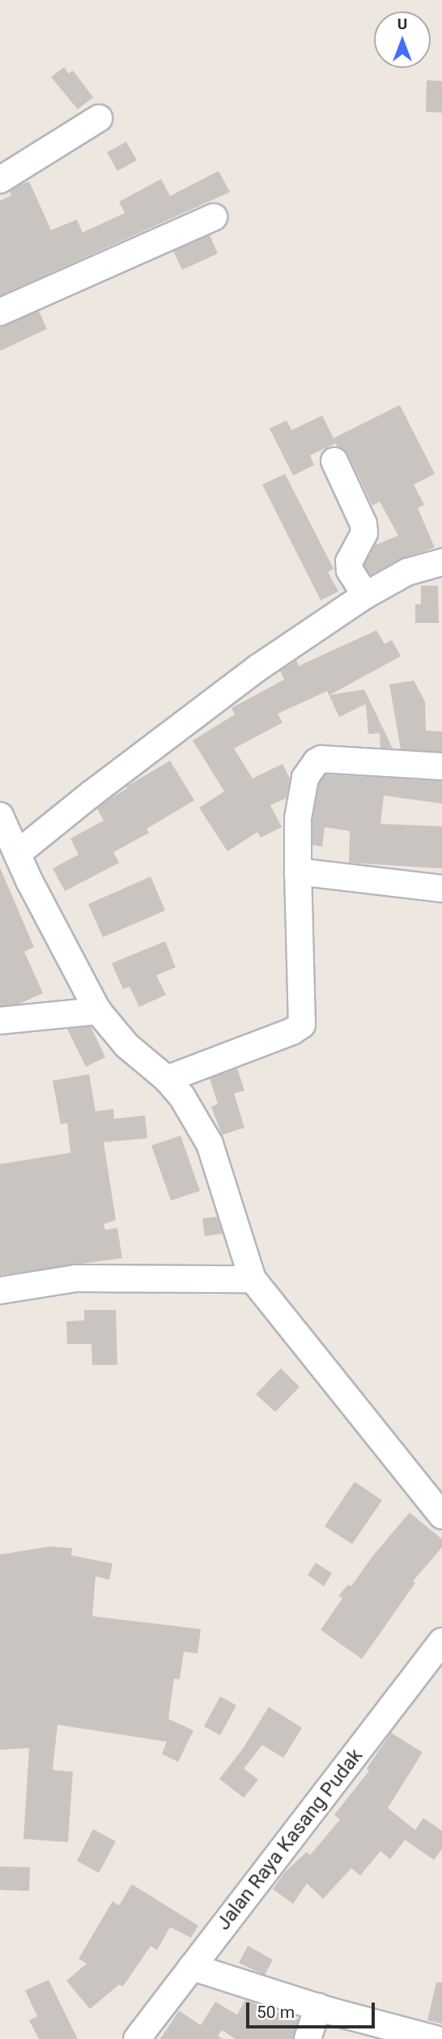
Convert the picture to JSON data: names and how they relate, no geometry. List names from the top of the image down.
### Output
{
  "streets": {
    "street": ["Jalan Raya Kasang Pudak"]
  },
  "scale_bar": "50 m",
  "north": "top"
}
